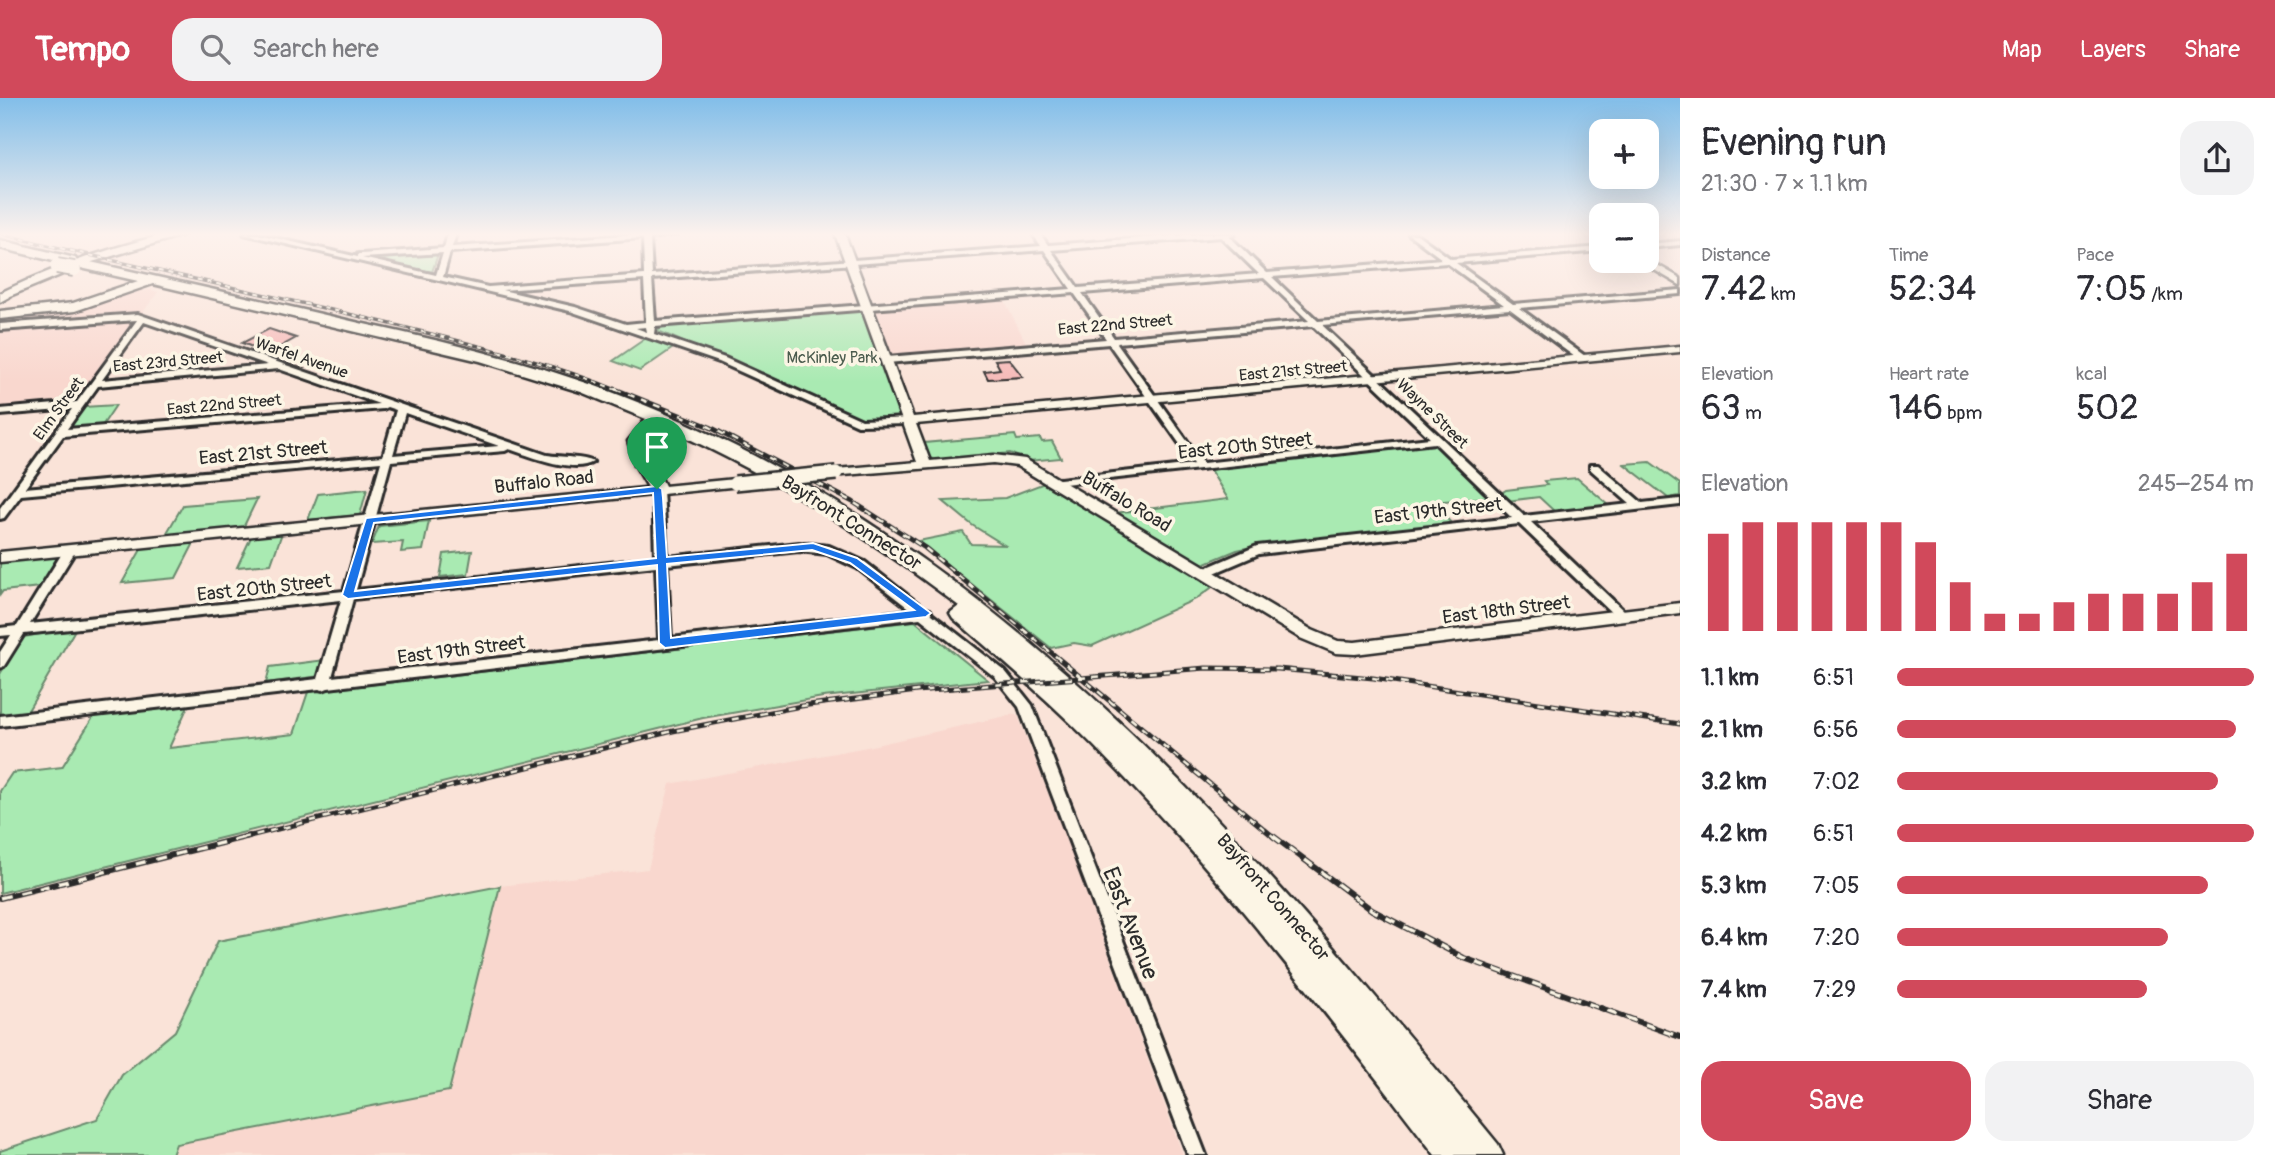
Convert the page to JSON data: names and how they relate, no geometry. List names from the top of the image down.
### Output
{
  "streets": {
    "highway": ["Bayfront Connector"],
    "main road": ["East 21st Street", "Buffalo Road", "East 18th Street"],
    "street": [
      "East 22nd Street",
      "Warfel Avenue",
      "East 23rd Street",
      "Elm Street",
      "Wayne Street",
      "East 20th Street",
      "East 19th Street",
      "East Avenue"
    ]
  },
  "crossings": [
    ["East 22nd Street", "Warfel Avenue"],
    ["East 22nd Street", "Elm Street"],
    ["East 22nd Street", "Wayne Street"],
    ["Warfel Avenue", "East 23rd Street"],
    ["Warfel Avenue", "East 21st Street"],
    ["Warfel Avenue", "Elm Street"],
    ["East 23rd Street", "Elm Street"],
    ["East 21st Street", "Elm Street"],
    ["East 21st Street", "Wayne Street"],
    ["Wayne Street", "East 20th Street"],
    ["Wayne Street", "East 19th Street"],
    ["Wayne Street", "East 18th Street"],
    ["East 20th Street", "Buffalo Road"],
    ["East 20th Street", "East Avenue"],
    ["Buffalo Road", "East 19th Street"],
    ["Buffalo Road", "East 18th Street"],
    ["East 19th Street", "East Avenue"]
  ],
  "parks": ["McKinley Park"],
  "page": {
    "header": "Tempo",
    "search": "Search here",
    "nav": ["Map", "Layers", "Share"],
    "heading": ["Evening run", "21:30 · 7 × 1.1 km"],
    "map_buttons": ["+", "−"],
    "stats": [
      ["Distance", "7.42 km"],
      ["Time", "52:34"],
      ["Pace", "7:05 /km"],
      ["Elevation", "63 m"],
      ["Heart rate", "146 bpm"],
      ["kcal", "502"]
    ],
    "chart": ["Elevation", "245–254 m"],
    "list": [
      {
        "name": "1.1 km",
        "note": "6:51"
      },
      {
        "name": "2.1 km",
        "note": "6:56"
      },
      {
        "name": "3.2 km",
        "note": "7:02"
      },
      {
        "name": "4.2 km",
        "note": "6:51"
      },
      {
        "name": "5.3 km",
        "note": "7:05"
      },
      {
        "name": "6.4 km",
        "note": "7:20"
      },
      {
        "name": "7.4 km",
        "note": "7:29"
      }
    ],
    "buttons": ["Save", "Share"]
  }
}
